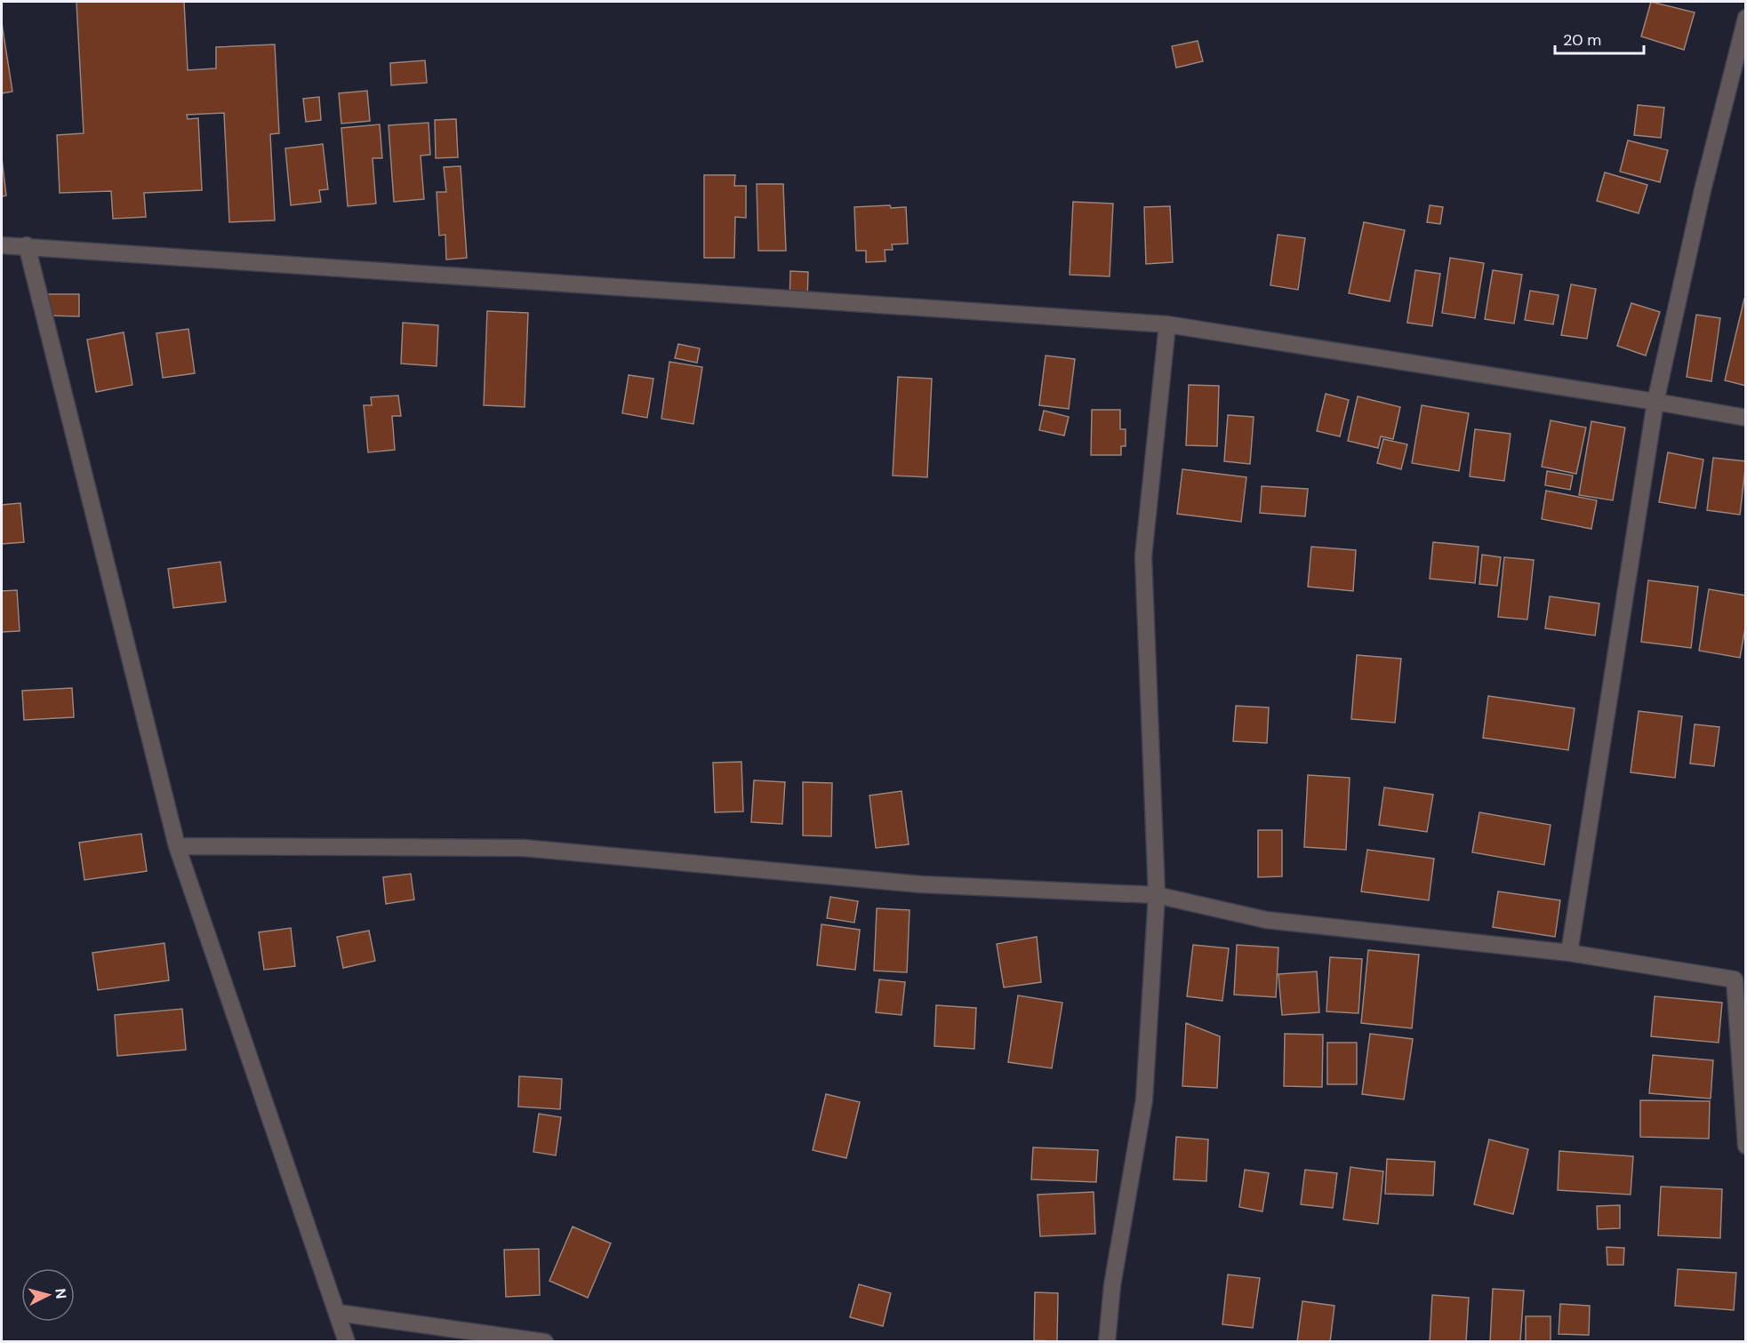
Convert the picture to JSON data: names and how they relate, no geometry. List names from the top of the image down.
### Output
{
  "scale_bar": "20 m",
  "north": "right"
}
